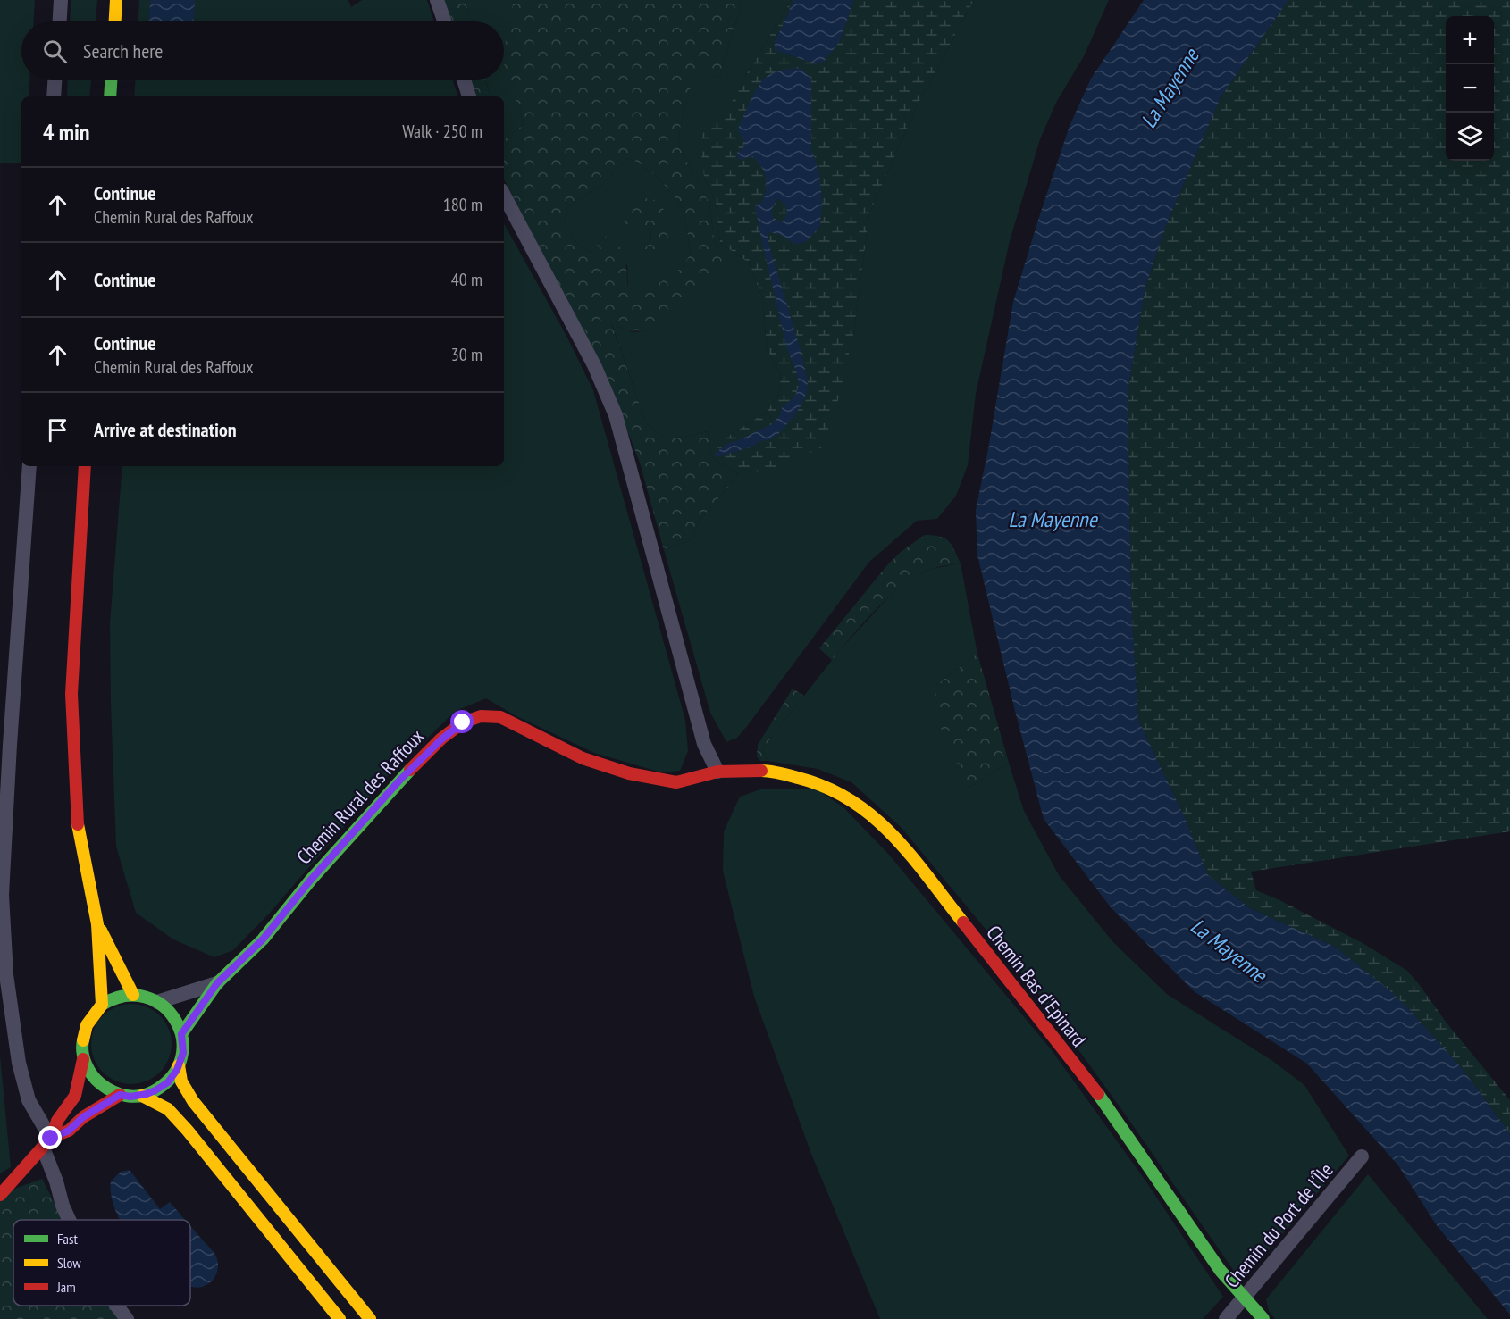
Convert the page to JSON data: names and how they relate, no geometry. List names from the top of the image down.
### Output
{
  "streets": {
    "street": ["Chemin Rural des Raffoux", "Chemin Bas d'Epinard", "Chemin du Port de l'Île"]
  },
  "crossings": [
    ["Chemin Rural des Raffoux", "Chemin Bas d'Epinard"],
    ["Chemin Bas d'Epinard", "Chemin du Port de l'Île"]
  ],
  "water": ["La Mayenne"],
  "legend": ["Fast", "Slow", "Jam"],
  "page": {
    "map_buttons": ["+", "−"],
    "search": "Search here",
    "heading": ["4 min", "Walk · 250 m"],
    "list": [
      ["Continue", "Chemin Rural des Raffoux", "180 m"],
      ["Continue", "40 m"],
      ["Continue", "Chemin Rural des Raffoux", "30 m"],
      "Arrive at destination"
    ]
  }
}
